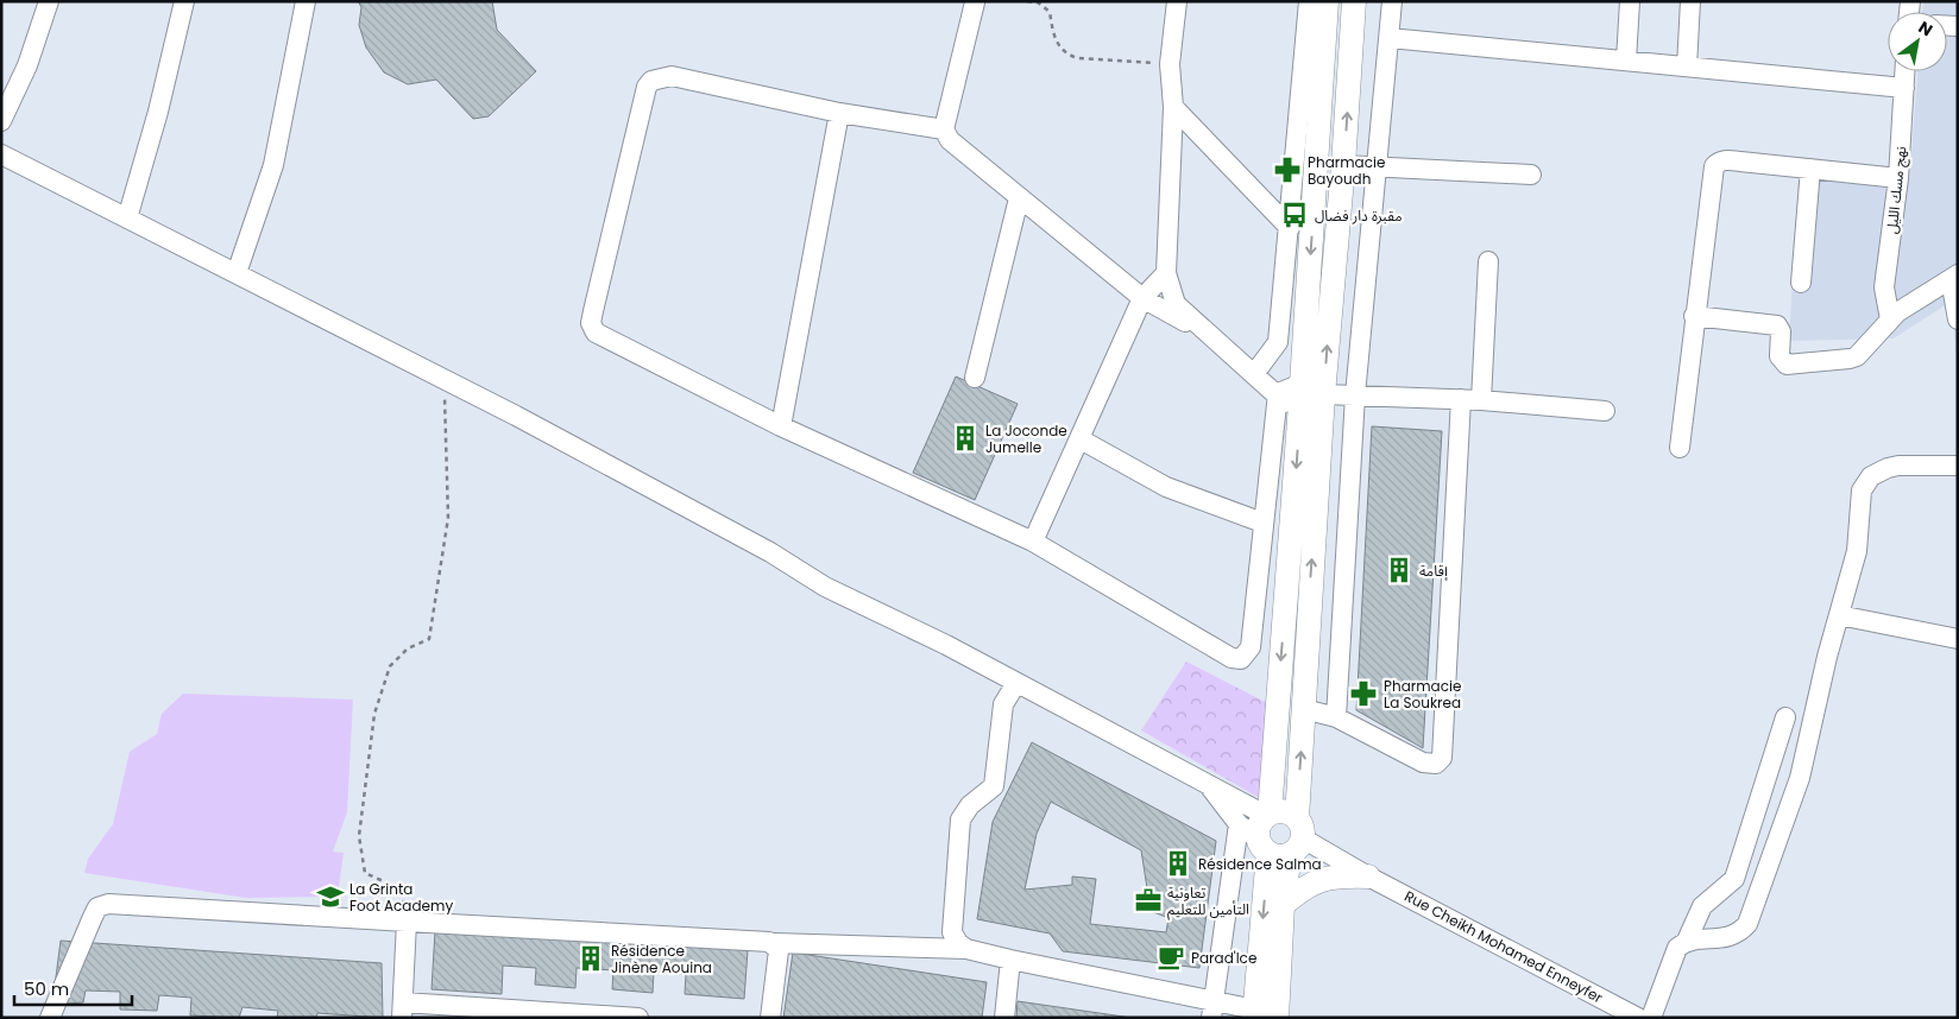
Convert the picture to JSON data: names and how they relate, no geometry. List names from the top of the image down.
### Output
{
  "streets": {
    "street": ["نهج مسك الليل", "Rue Cheikh Mohamed Enneyfer"]
  },
  "places": {
    "pharmacy": ["Pharmacie Bayoudh", "Pharmacie La Soukrea"],
    "bus stop": ["مقبرة دار فضال"],
    "building": [
      "La Joconde Jumelle",
      "إقامة",
      "Résidence Salma",
      "Résidence Jinène Aouina"
    ],
    "school or university": ["La Grinta Foot Academy"],
    "office": ["تعاونية التأمين للتعليم"],
    "cafe": ["Parad'Ice"]
  },
  "scale_bar": "50 m",
  "north": "top right"
}
